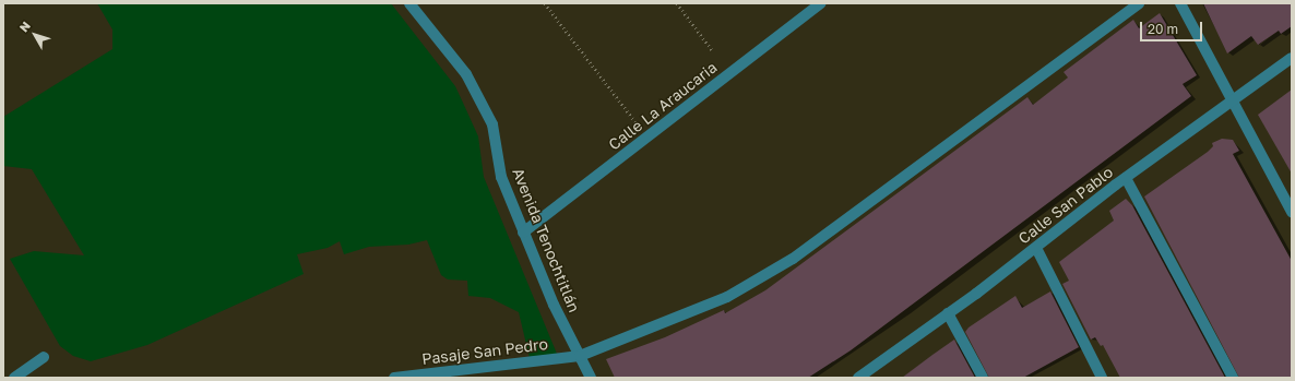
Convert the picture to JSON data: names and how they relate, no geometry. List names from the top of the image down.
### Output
{
  "streets": {
    "street": [
      "Calle La Araucaria",
      "Calle San Pablo",
      "Avenida Tenochtitlán",
      "Pasaje San Pedro"
    ]
  },
  "crossings": [
    ["Calle La Araucaria", "Avenida Tenochtitlán"],
    ["Avenida Tenochtitlán", "Pasaje San Pedro"]
  ],
  "scale_bar": "20 m",
  "north": "top left"
}
